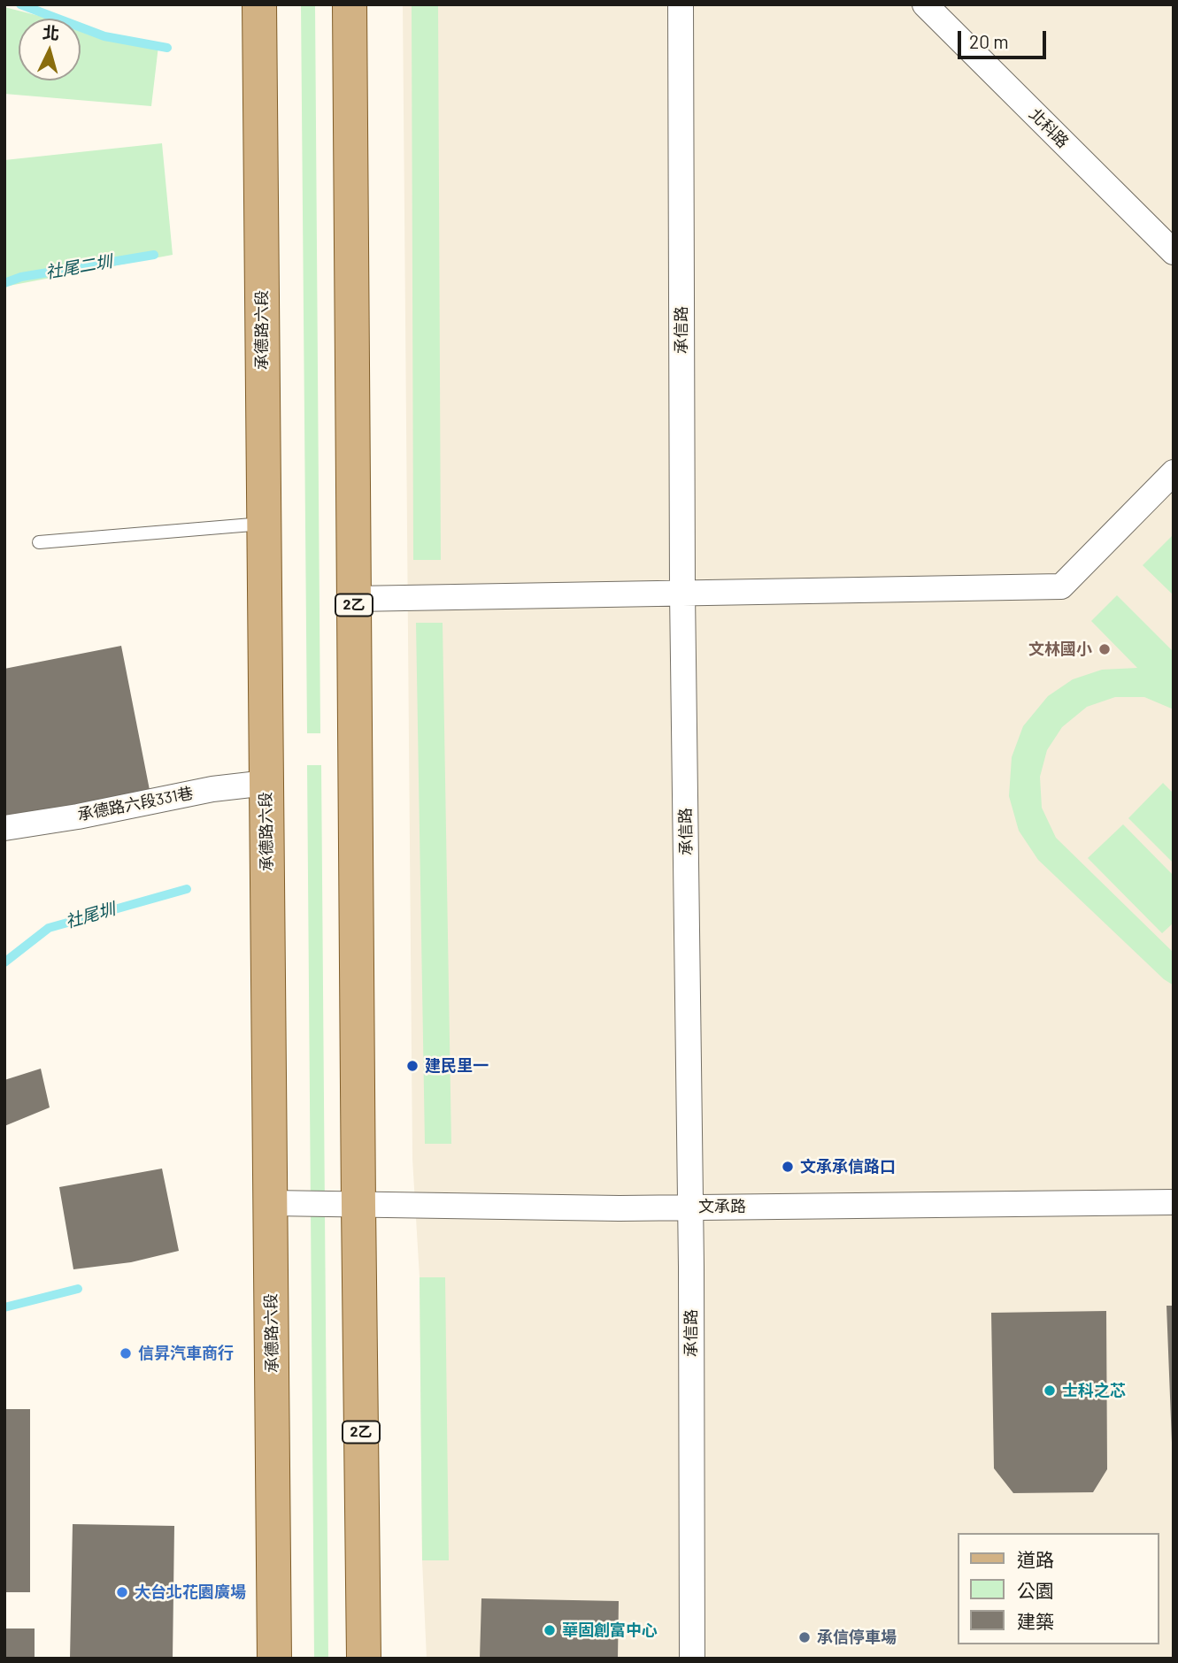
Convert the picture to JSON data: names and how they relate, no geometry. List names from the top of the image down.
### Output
{
  "streets": {
    "main road": ["承德路六段", "2乙"],
    "street": [
      "北科路",
      "承信路",
      "承德路六段331巷",
      "文承路"
    ]
  },
  "crossings": [
    ["承德路六段", "承德路六段331巷"],
    ["承德路六段", "文承路"],
    ["承信路", "文承路"],
    ["2乙", "文承路"]
  ],
  "water": ["社尾二圳", "社尾圳"],
  "places": [
    "文林國小",
    "建民里一",
    "文承承信路口",
    "信昇汽車商行",
    "士科之芯",
    "大台北花園廣場",
    "華固創富中心",
    "承信停車場"
  ],
  "legend": ["道路", "公園", "建築"],
  "scale_bar": "20 m",
  "north": "top"
}
